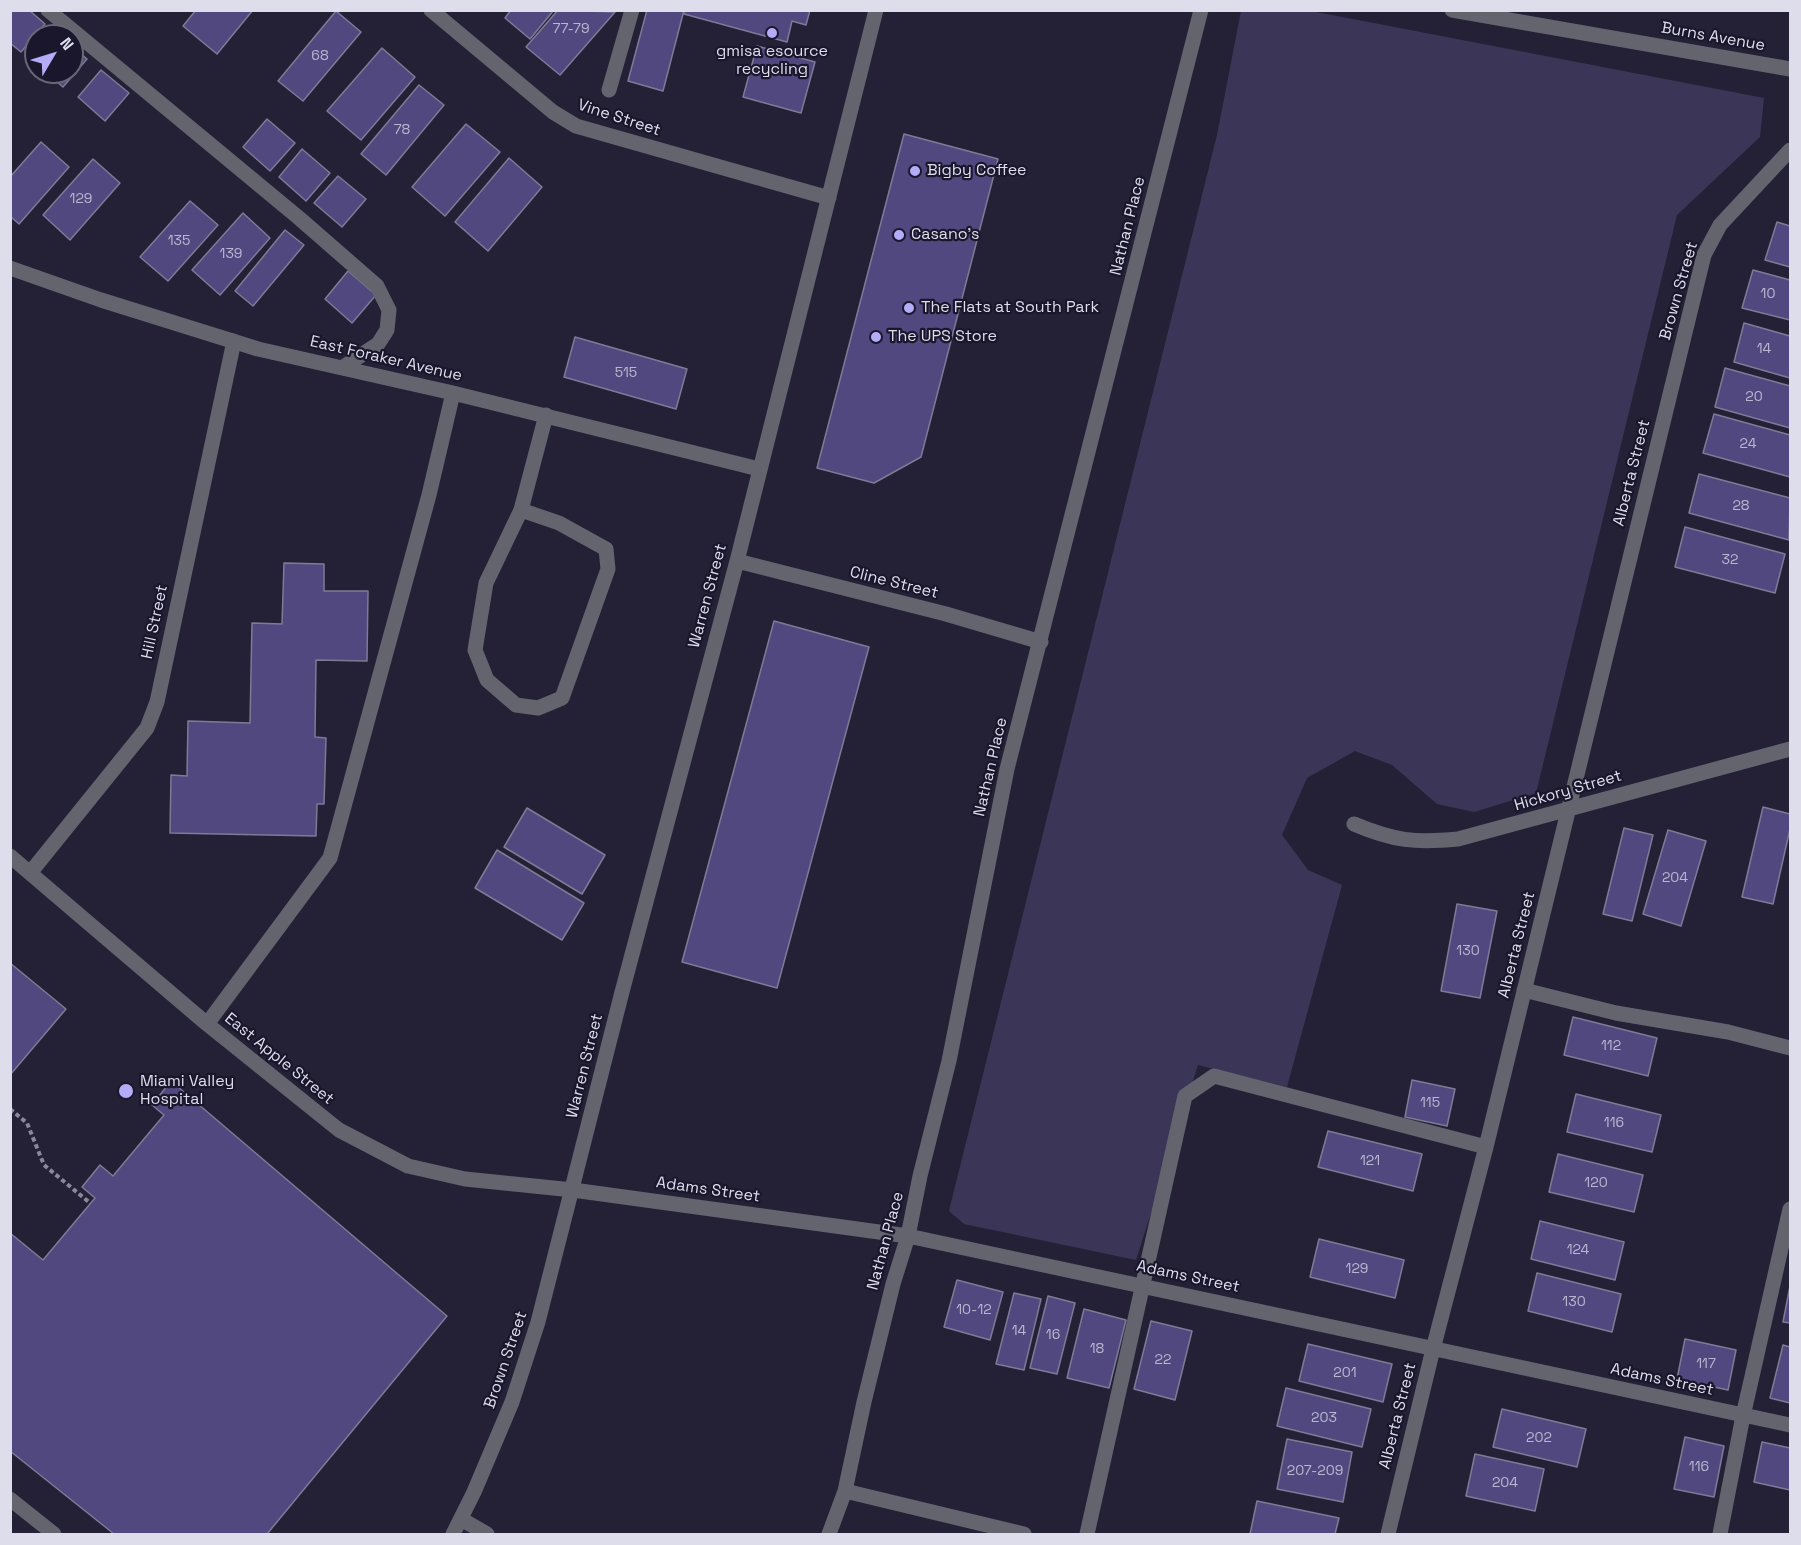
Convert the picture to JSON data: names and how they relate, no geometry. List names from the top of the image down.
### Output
{
  "streets": {
    "street": [
      "Burns Avenue",
      "Vine Street",
      "Nathan Place",
      "Brown Street",
      "East Foraker Avenue",
      "Alberta Street",
      "Cline Street",
      "Warren Street",
      "Hill Street",
      "Hickory Street",
      "East Apple Street",
      "Adams Street"
    ]
  },
  "crossings": [
    ["Vine Street", "Warren Street"],
    ["Nathan Place", "Cline Street"],
    ["Nathan Place", "Adams Street"],
    ["Brown Street", "Alberta Street"],
    ["Brown Street", "Warren Street"],
    ["Brown Street", "East Apple Street"],
    ["Brown Street", "Adams Street"],
    ["East Foraker Avenue", "Warren Street"],
    ["East Foraker Avenue", "Hill Street"],
    ["Alberta Street", "Hickory Street"],
    ["Alberta Street", "Adams Street"],
    ["Cline Street", "Warren Street"],
    ["Warren Street", "East Apple Street"],
    ["Warren Street", "Adams Street"],
    ["Hill Street", "East Apple Street"],
    ["East Apple Street", "Adams Street"]
  ],
  "places": [
    "gmisa esource recycling",
    "Bigby Coffee",
    "Casano's",
    "The Flats at South Park",
    "The UPS Store",
    "Miami Valley Hospital"
  ],
  "house_numbers": [
    "77-79",
    "68",
    "78",
    "129",
    "135",
    "139",
    "10",
    "14",
    "515",
    "20",
    "24",
    "28",
    "32",
    "204",
    "130",
    "112",
    "115",
    "116",
    "121",
    "120",
    "124",
    "129",
    "130",
    "10-12",
    "14",
    "16",
    "18",
    "22",
    "117",
    "201",
    "203",
    "202",
    "116",
    "207-209",
    "204"
  ],
  "north": "top right"
}
